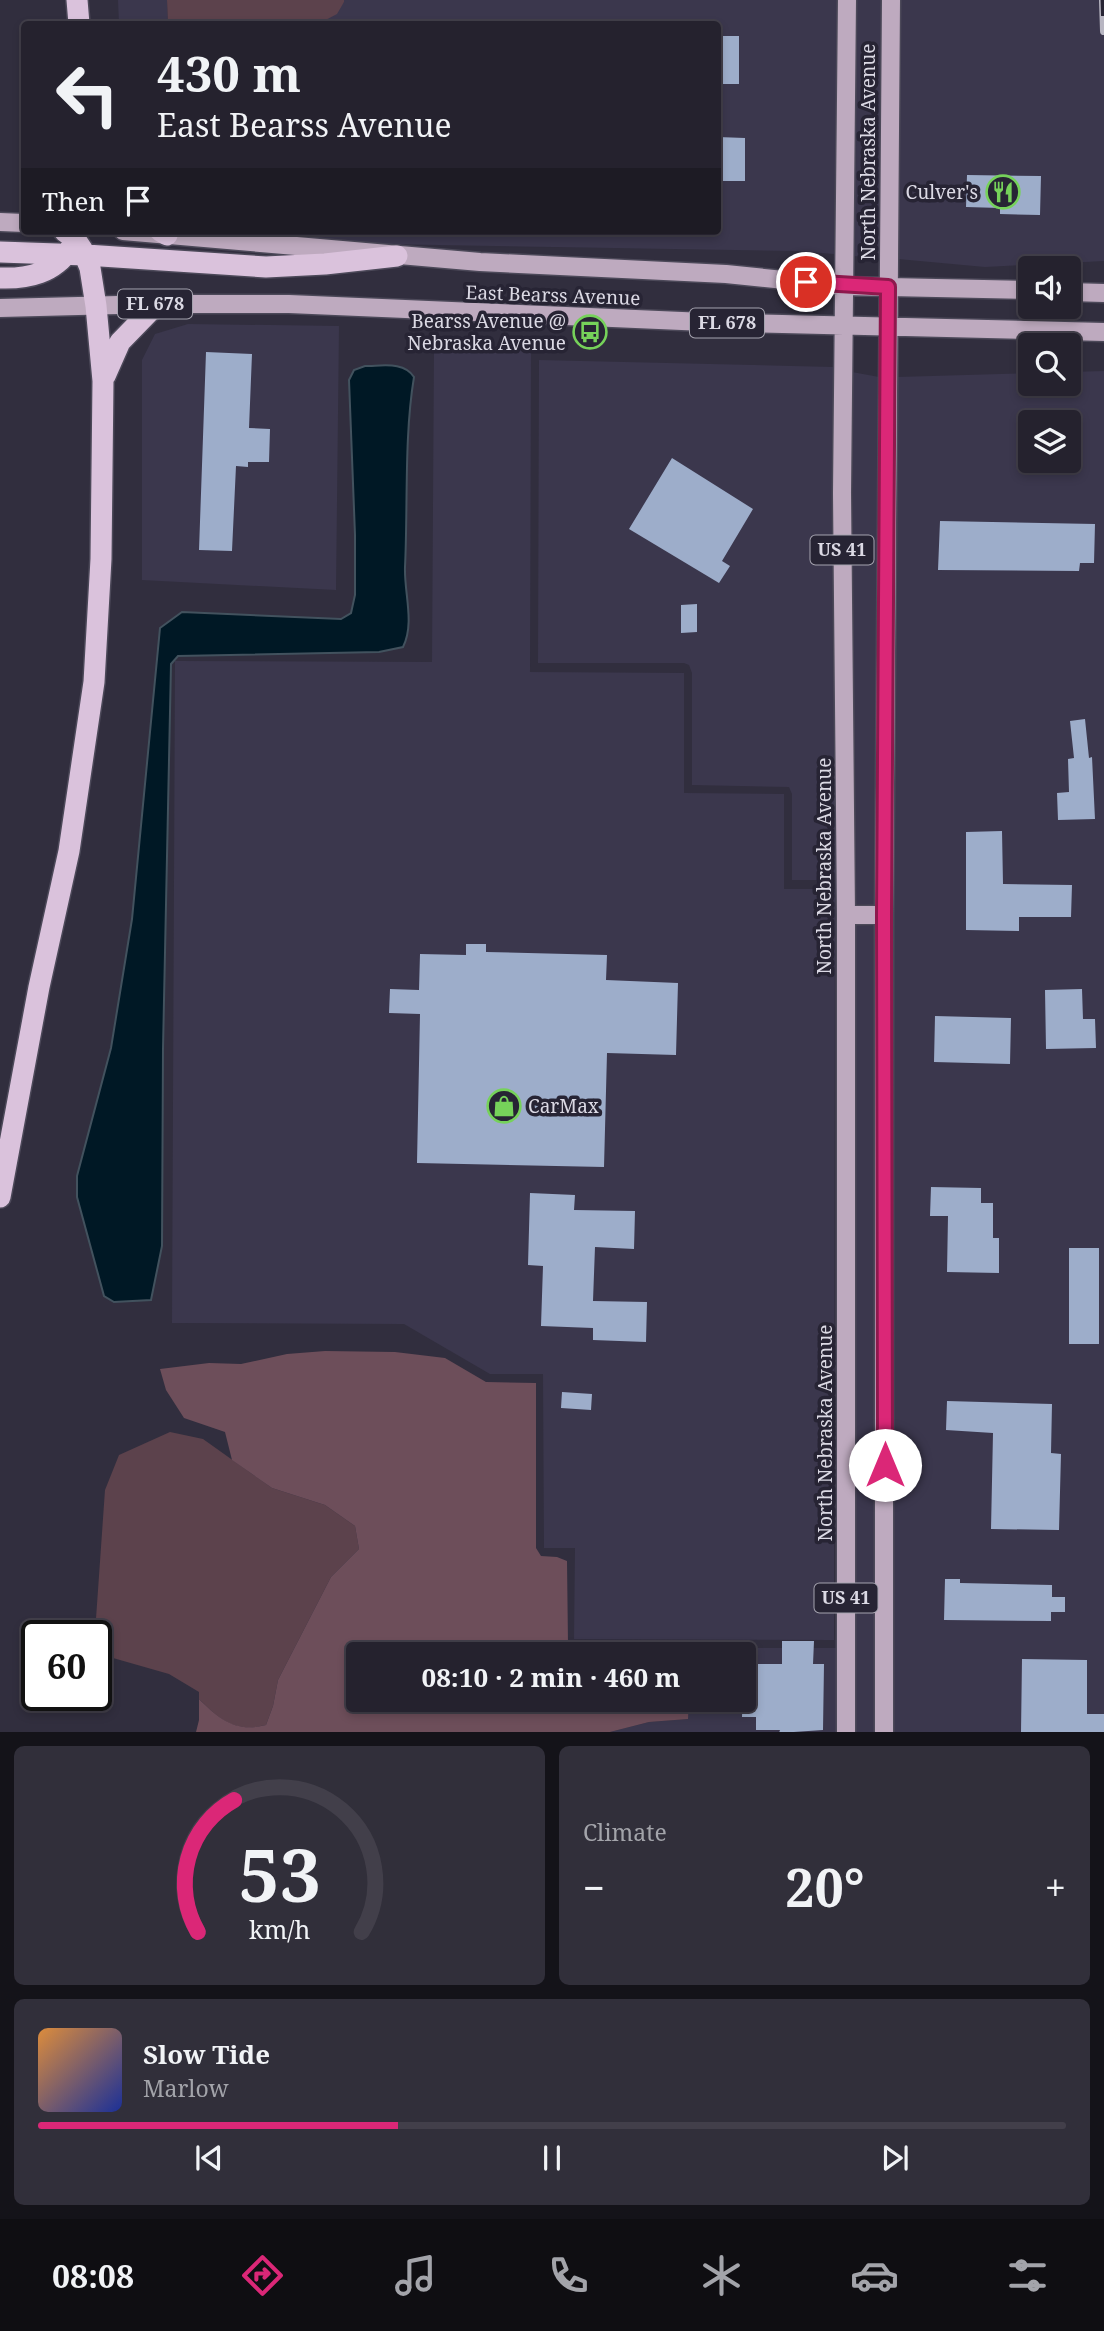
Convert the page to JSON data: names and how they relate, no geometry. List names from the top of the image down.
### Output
{
  "streets": {
    "main road": [
      "North Nebraska Avenue",
      "East Bearss Avenue",
      "FL 678",
      "US 41"
    ]
  },
  "crossings": [
    ["North Nebraska Avenue", "East Bearss Avenue"]
  ],
  "places": {
    "restaurant": ["Culver's"],
    "bus stop": ["Bearss Avenue @ Nebraska Avenue"],
    "shop": ["CarMax"]
  },
  "page": {
    "turn": ["430 m", "East Bearss Avenue"],
    "then": "Then",
    "limit": "60",
    "trip": "08:10 · 2 min · 460 m",
    "tile": "Climate",
    "heat": ["−", "20°", "+"],
    "song": ["Slow Tide", "Marlow"],
    "tabs": "08:08",
    "gauge": ["53", "km/h"]
  }
}
